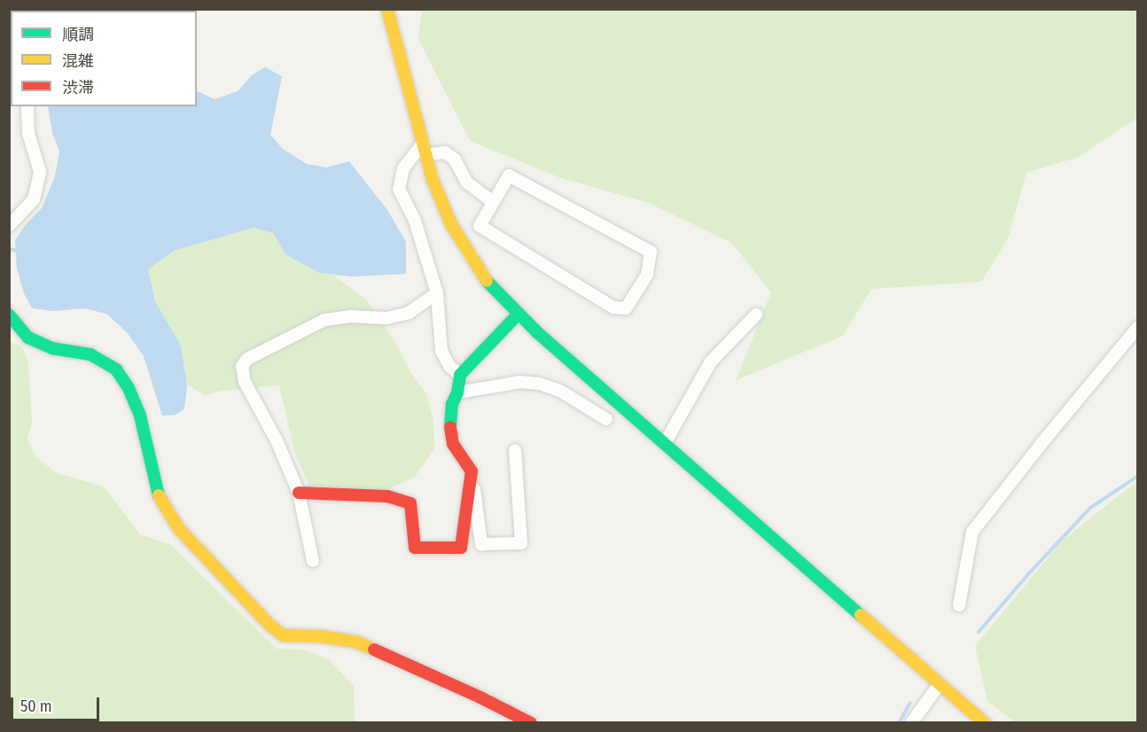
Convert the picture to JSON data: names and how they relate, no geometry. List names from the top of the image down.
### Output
{
  "legend": ["順調", "混雑", "渋滞"],
  "scale_bar": "50 m"
}
